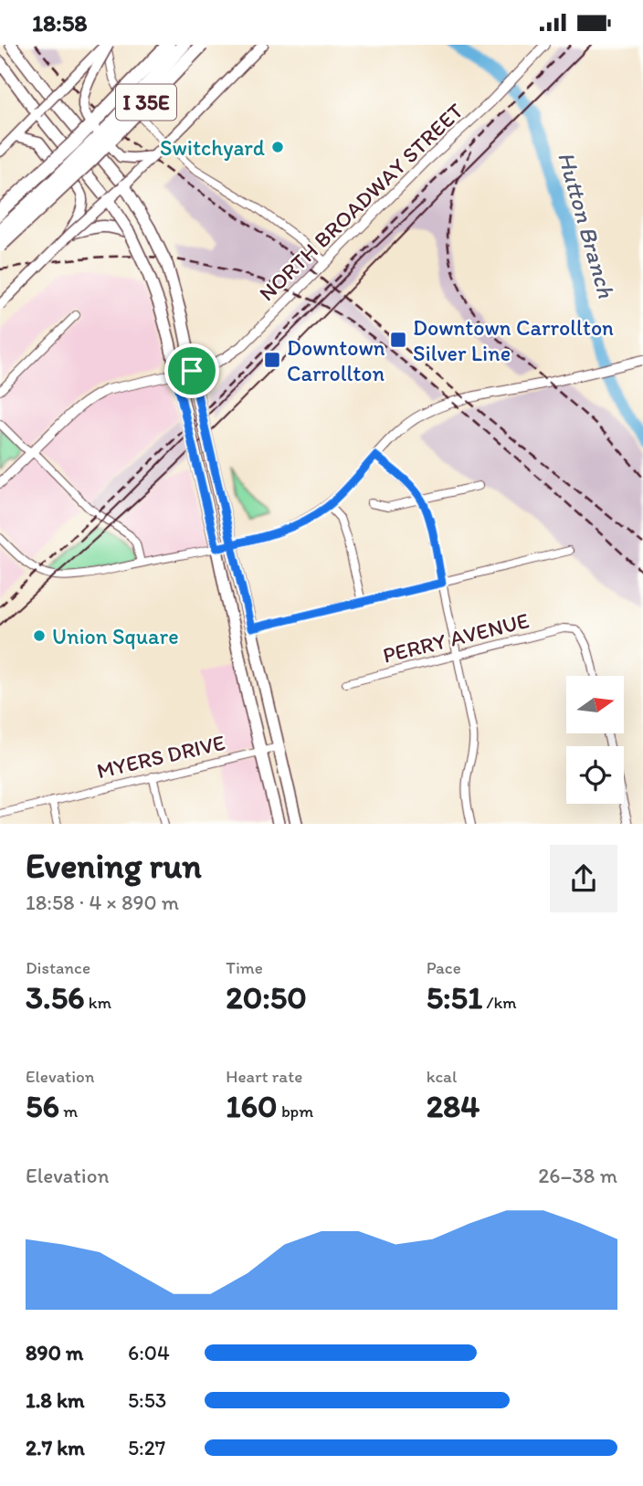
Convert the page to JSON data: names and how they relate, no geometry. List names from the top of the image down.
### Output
{
  "streets": {
    "highway": ["I 35E"],
    "street": ["NORTH BROADWAY STREET", "PERRY AVENUE", "MYERS DRIVE"]
  },
  "water": ["Hutton Branch"],
  "places": {
    "other": ["Switchyard", "Union Square"],
    "transit": ["Downtown Carrollton Silver Line", "Downtown Carrollton"]
  },
  "north": "right",
  "page": {
    "status": "18:58",
    "heading": ["Evening run", "18:58 · 4 × 890 m"],
    "stats": [
      ["Distance", "3.56 km"],
      ["Time", "20:50"],
      ["Pace", "5:51 /km"],
      ["Elevation", "56 m"],
      ["Heart rate", "160 bpm"],
      ["kcal", "284"]
    ],
    "chart": ["Elevation", "26–38 m"],
    "list": [
      {
        "name": "890 m",
        "note": "6:04"
      },
      {
        "name": "1.8 km",
        "note": "5:53"
      },
      {
        "name": "2.7 km",
        "note": "5:27"
      }
    ]
  }
}
